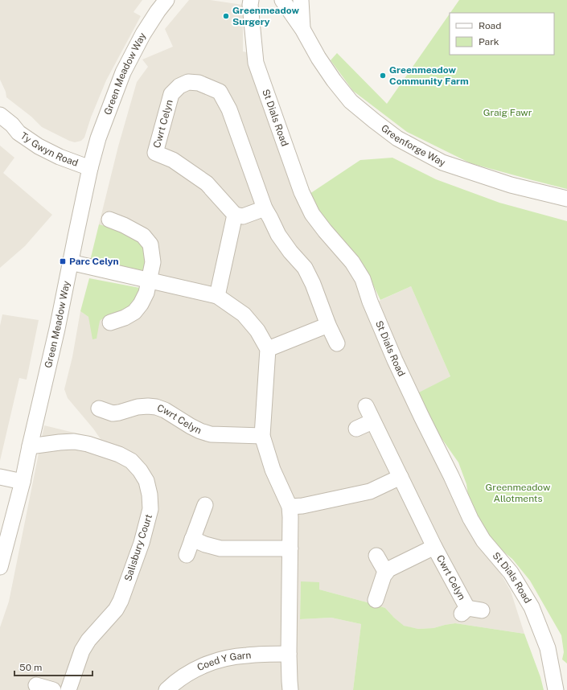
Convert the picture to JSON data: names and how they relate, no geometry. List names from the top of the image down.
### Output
{
  "streets": {
    "street": [
      "Green Meadow Way",
      "St Dials Road",
      "Cwrt Celyn",
      "Greenforge Way",
      "Ty Gwyn Road",
      "Salisbury Court",
      "Coed Y Garn"
    ]
  },
  "crossings": [
    ["Green Meadow Way", "Ty Gwyn Road"],
    ["Green Meadow Way", "Salisbury Court"]
  ],
  "parks": ["Graig Fawr", "Greenmeadow Allotments"],
  "places": {
    "other": ["Greenmeadow Surgery", "Greenmeadow Community Farm"],
    "transit": ["Parc Celyn"]
  },
  "legend": ["Road", "Park"],
  "scale_bar": "50 m"
}
